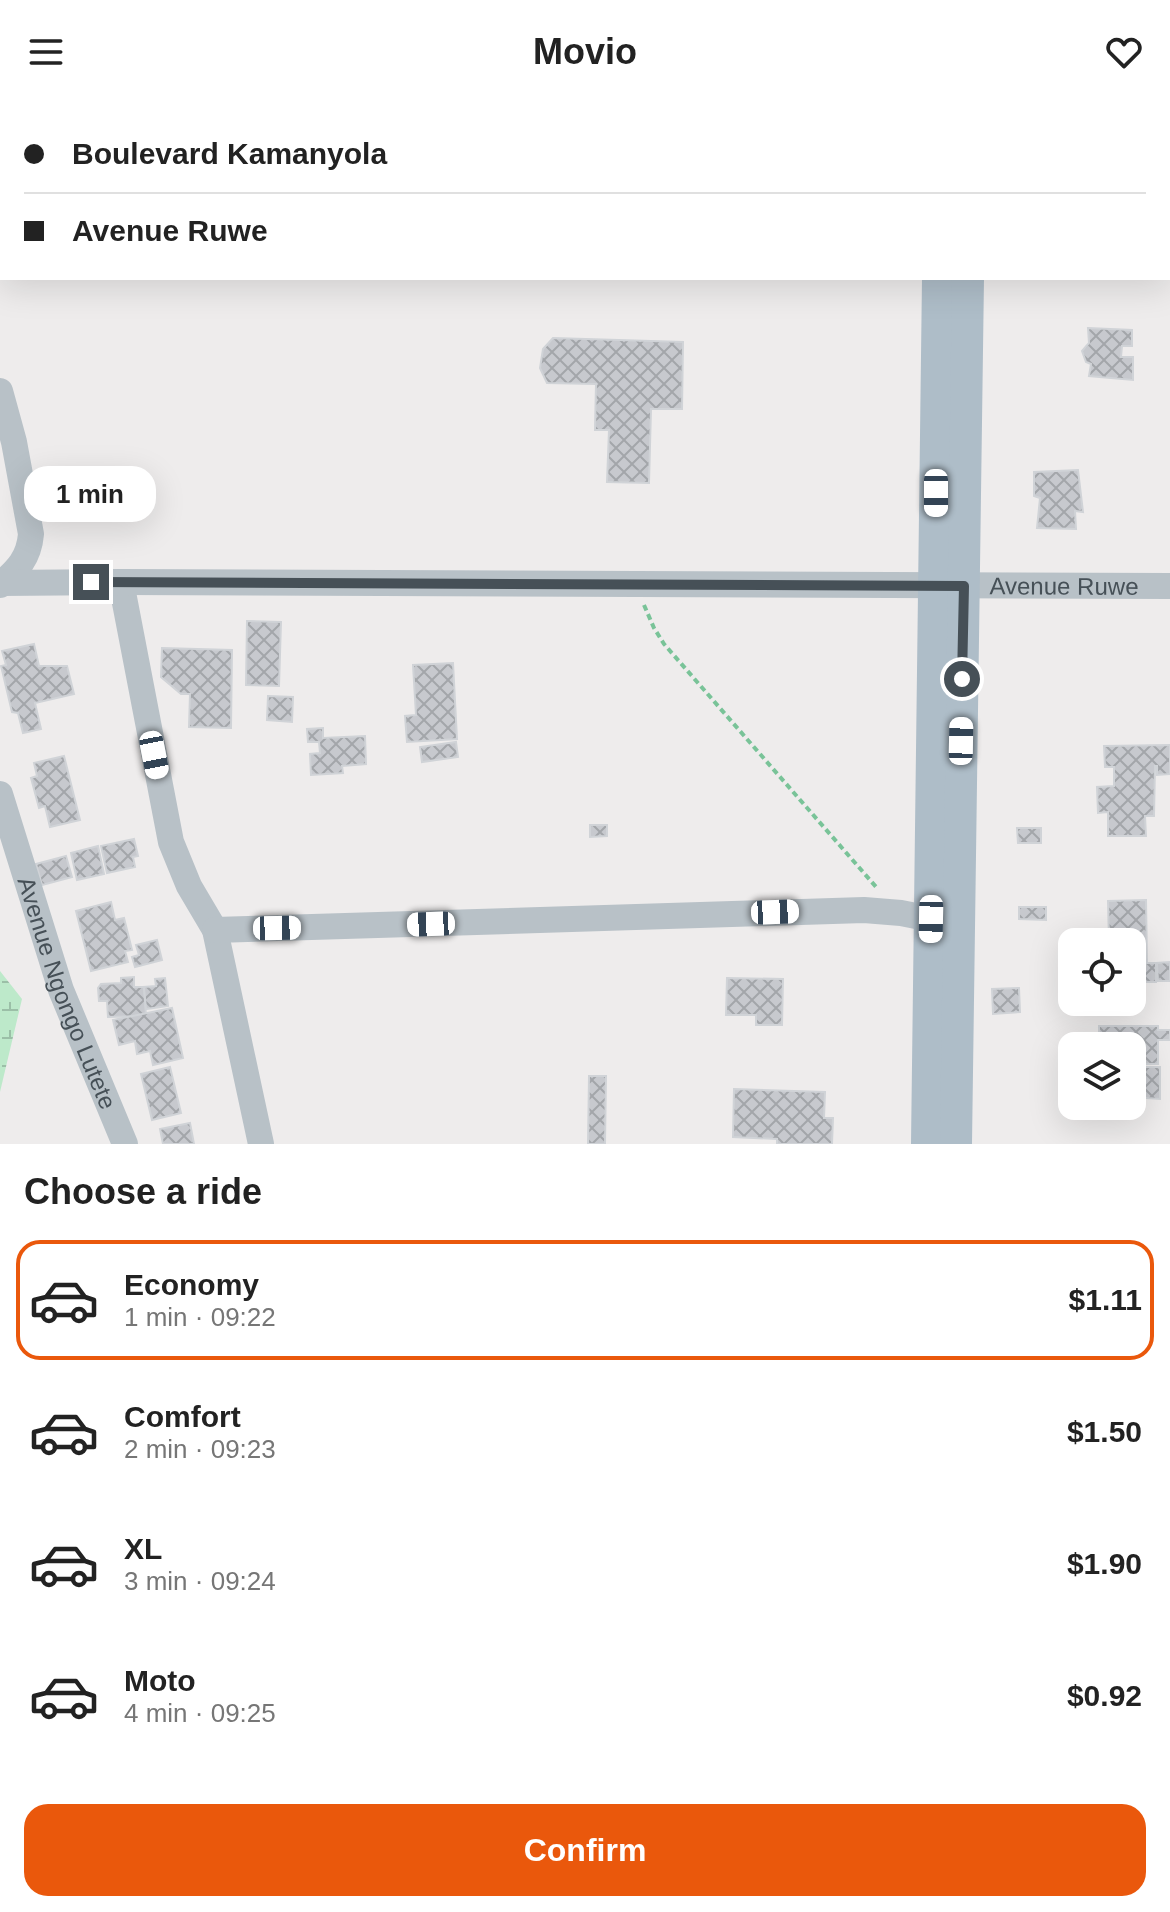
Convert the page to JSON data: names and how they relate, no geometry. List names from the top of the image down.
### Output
{
  "streets": {
    "street": ["Avenue Ruwe", "Avenue Ngongo Lutete"]
  },
  "page": {
    "header": "Movio",
    "banner": ["Boulevard Kamanyola", "Avenue Ruwe"],
    "bubble": "1 min",
    "heading": "Choose a ride",
    "list": [
      {
        "name": "Economy",
        "note": "1 min · 09:22",
        "value": "$1.11"
      },
      {
        "name": "Comfort",
        "note": "2 min · 09:23",
        "value": "$1.50"
      },
      {
        "name": "XL",
        "note": "3 min · 09:24",
        "value": "$1.90"
      },
      {
        "name": "Moto",
        "note": "4 min · 09:25",
        "value": "$0.92"
      }
    ],
    "buttons": "Confirm"
  }
}
